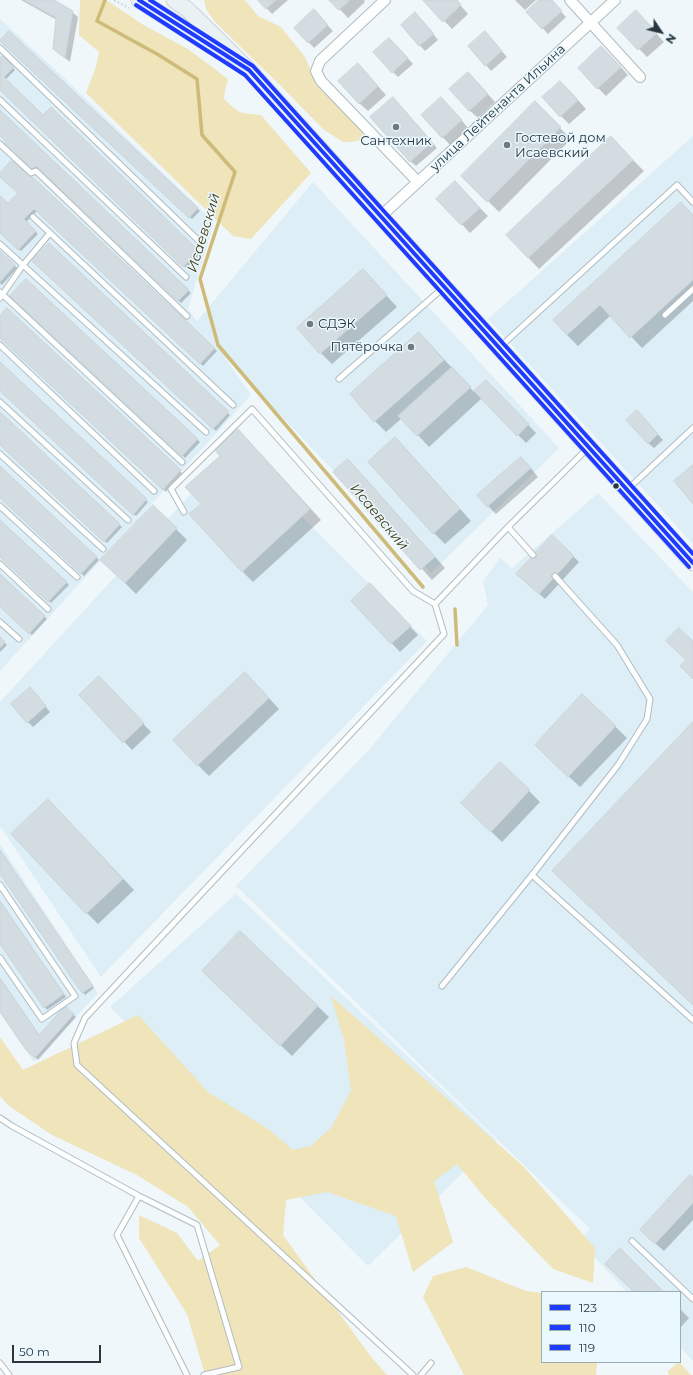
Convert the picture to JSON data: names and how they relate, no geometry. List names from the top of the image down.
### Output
{
  "streets": {
    "street": ["улица Лейтенанта Ильина"]
  },
  "water": ["Исаевский"],
  "places": [
    "Сантехник",
    "Гостевой дом Исаевский",
    "СДЭК",
    "Пятёрочка"
  ],
  "lines": ["transit line 123", "transit line 119", "transit line 110"],
  "legend": ["123", "110", "119"],
  "scale_bar": "50 m",
  "north": "bottom right"
}
